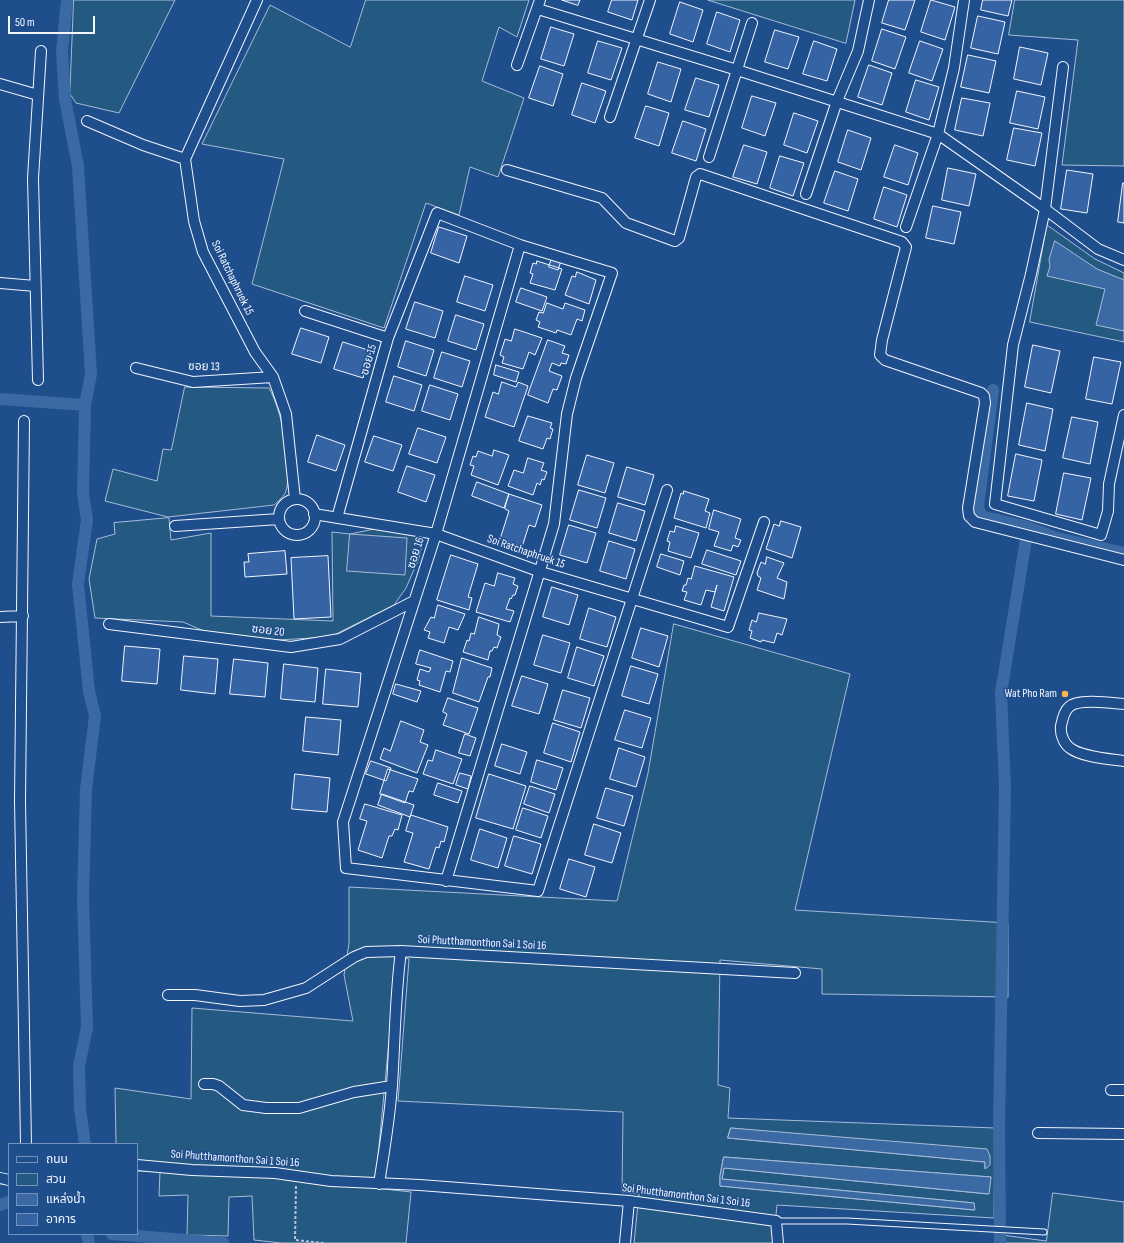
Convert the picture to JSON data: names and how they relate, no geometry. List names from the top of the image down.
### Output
{
  "streets": {
    "street": [
      "Soi Ratchaphruek 15",
      "ซอย 15",
      "ซอย 13",
      "ซอย 16",
      "ซอย 20",
      "Soi Phutthamonthon Sai 1 Soi 16"
    ]
  },
  "crossings": [
    ["Soi Ratchaphruek 15", "ซอย 15"],
    ["Soi Ratchaphruek 15", "ซอย 13"],
    ["Soi Ratchaphruek 15", "ซอย 16"],
    ["ซอย 15", "ซอย 16"],
    ["ซอย 16", "ซอย 20"]
  ],
  "places": ["Wat Pho Ram"],
  "legend": [
    "ถนน",
    "สวน",
    "แหล่งน้ำ",
    "อาคาร"
  ],
  "scale_bar": "50 m"
}
